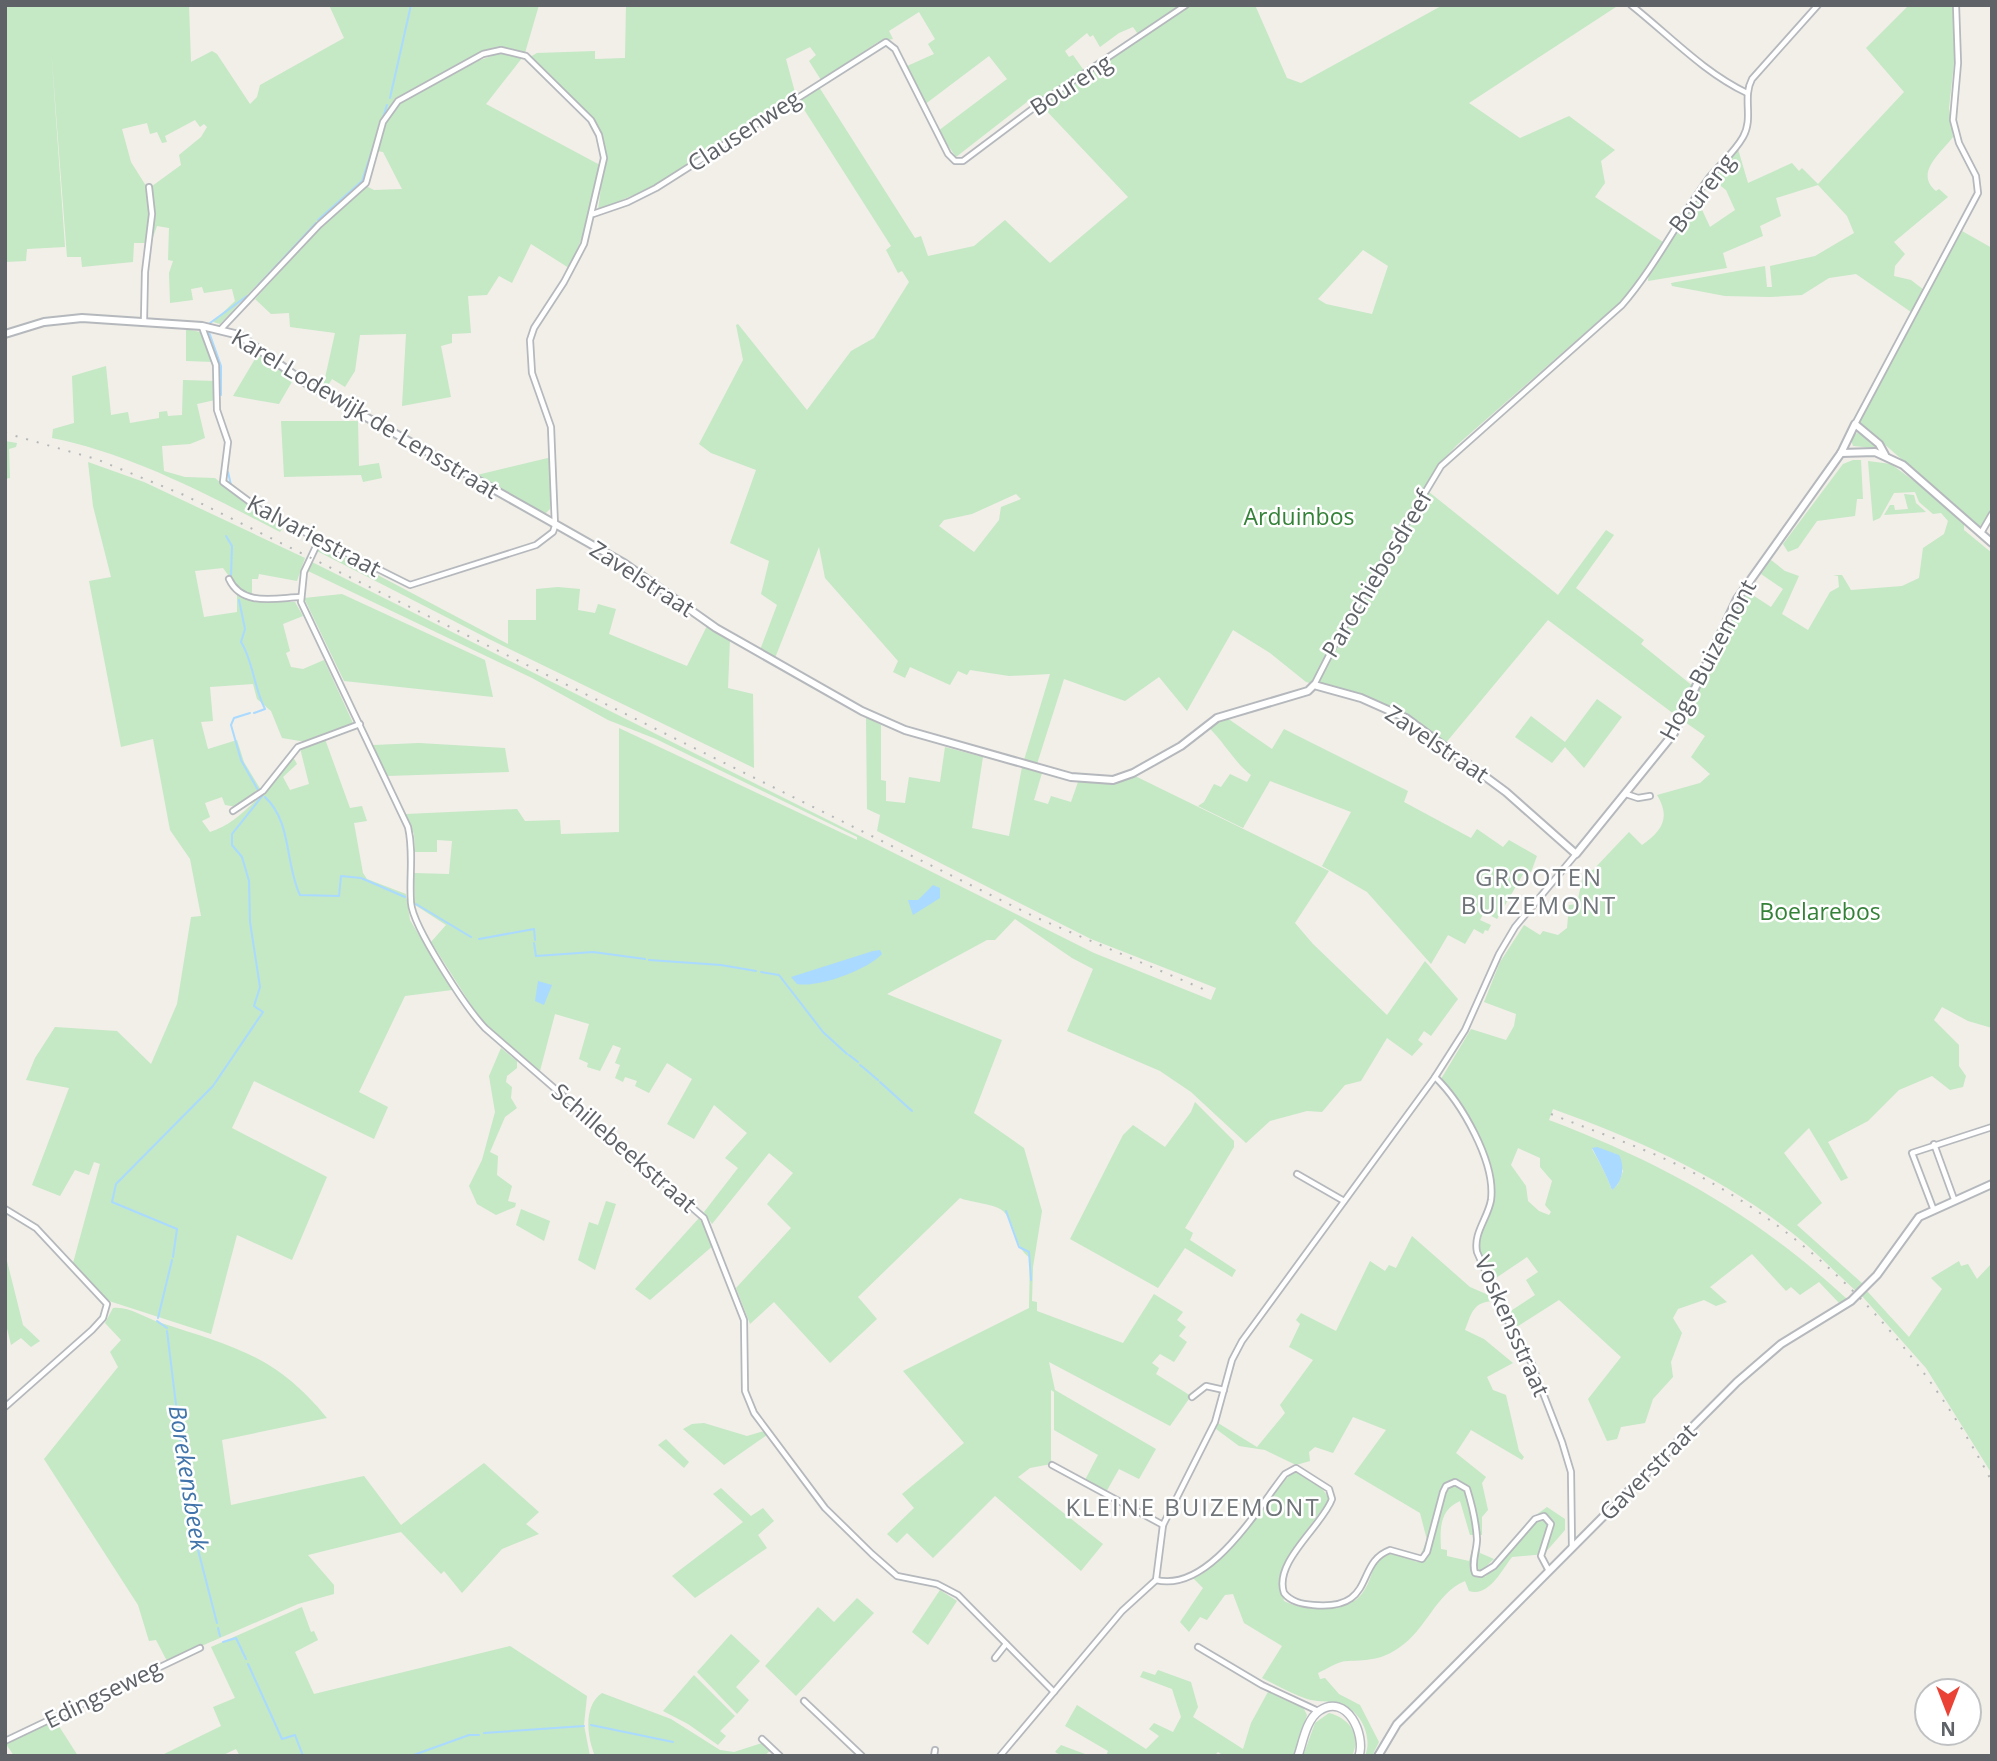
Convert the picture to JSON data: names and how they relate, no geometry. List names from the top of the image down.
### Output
{
  "streets": {
    "street": [
      "Boureng",
      "Clausenweg",
      "Karel Lodewijk de Lensstraat",
      "Kalvariestraat",
      "Parochiebosdreef",
      "Zavelstraat",
      "Hoge Buizemont",
      "Schillebeekstraat",
      "Voskensstraat",
      "Gaverstraat",
      "Edingseweg"
    ]
  },
  "crossings": [
    ["Boureng", "Clausenweg"],
    ["Boureng", "Parochiebosdreef"],
    ["Karel Lodewijk de Lensstraat", "Kalvariestraat"],
    ["Karel Lodewijk de Lensstraat", "Zavelstraat"],
    ["Kalvariestraat", "Zavelstraat"],
    ["Parochiebosdreef", "Zavelstraat"],
    ["Zavelstraat", "Hoge Buizemont"],
    ["Hoge Buizemont", "Voskensstraat"],
    ["Voskensstraat", "Gaverstraat"]
  ],
  "districts": ["GROOTEN BUIZEMONT", "KLEINE BUIZEMONT"],
  "water": ["Borekensbeek"],
  "parks": ["Arduinbos", "Boelarebos"],
  "north": "bottom"
}
